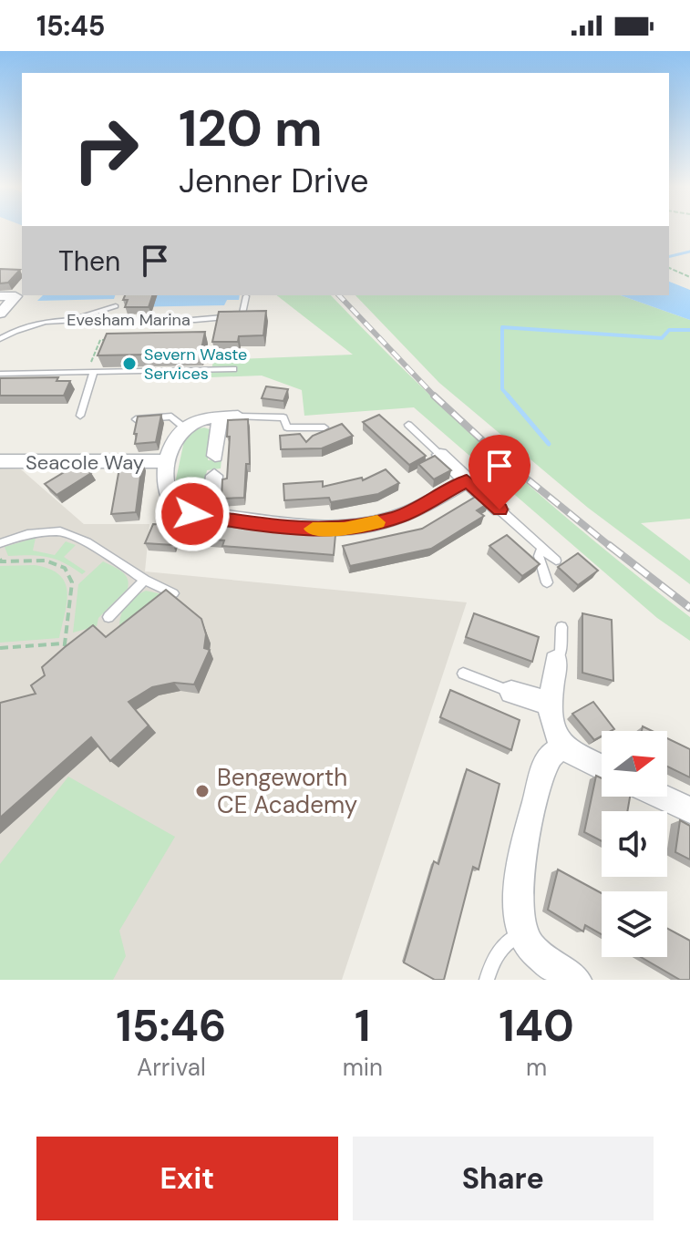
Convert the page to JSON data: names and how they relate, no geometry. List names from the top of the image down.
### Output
{
  "streets": {
    "street": ["Seacole Way"],
    "lane": ["Evesham Marina"]
  },
  "places": ["Severn Waste Services", "Bengeworth CE Academy"],
  "north": "right",
  "page": {
    "status": "15:45",
    "turn": ["120 m", "Jenner Drive"],
    "then": "Then",
    "eta": [
      "15:46",
      "Arrival",
      "1",
      "min",
      "140",
      "m"
    ],
    "buttons": ["Exit", "Share"]
  }
}
